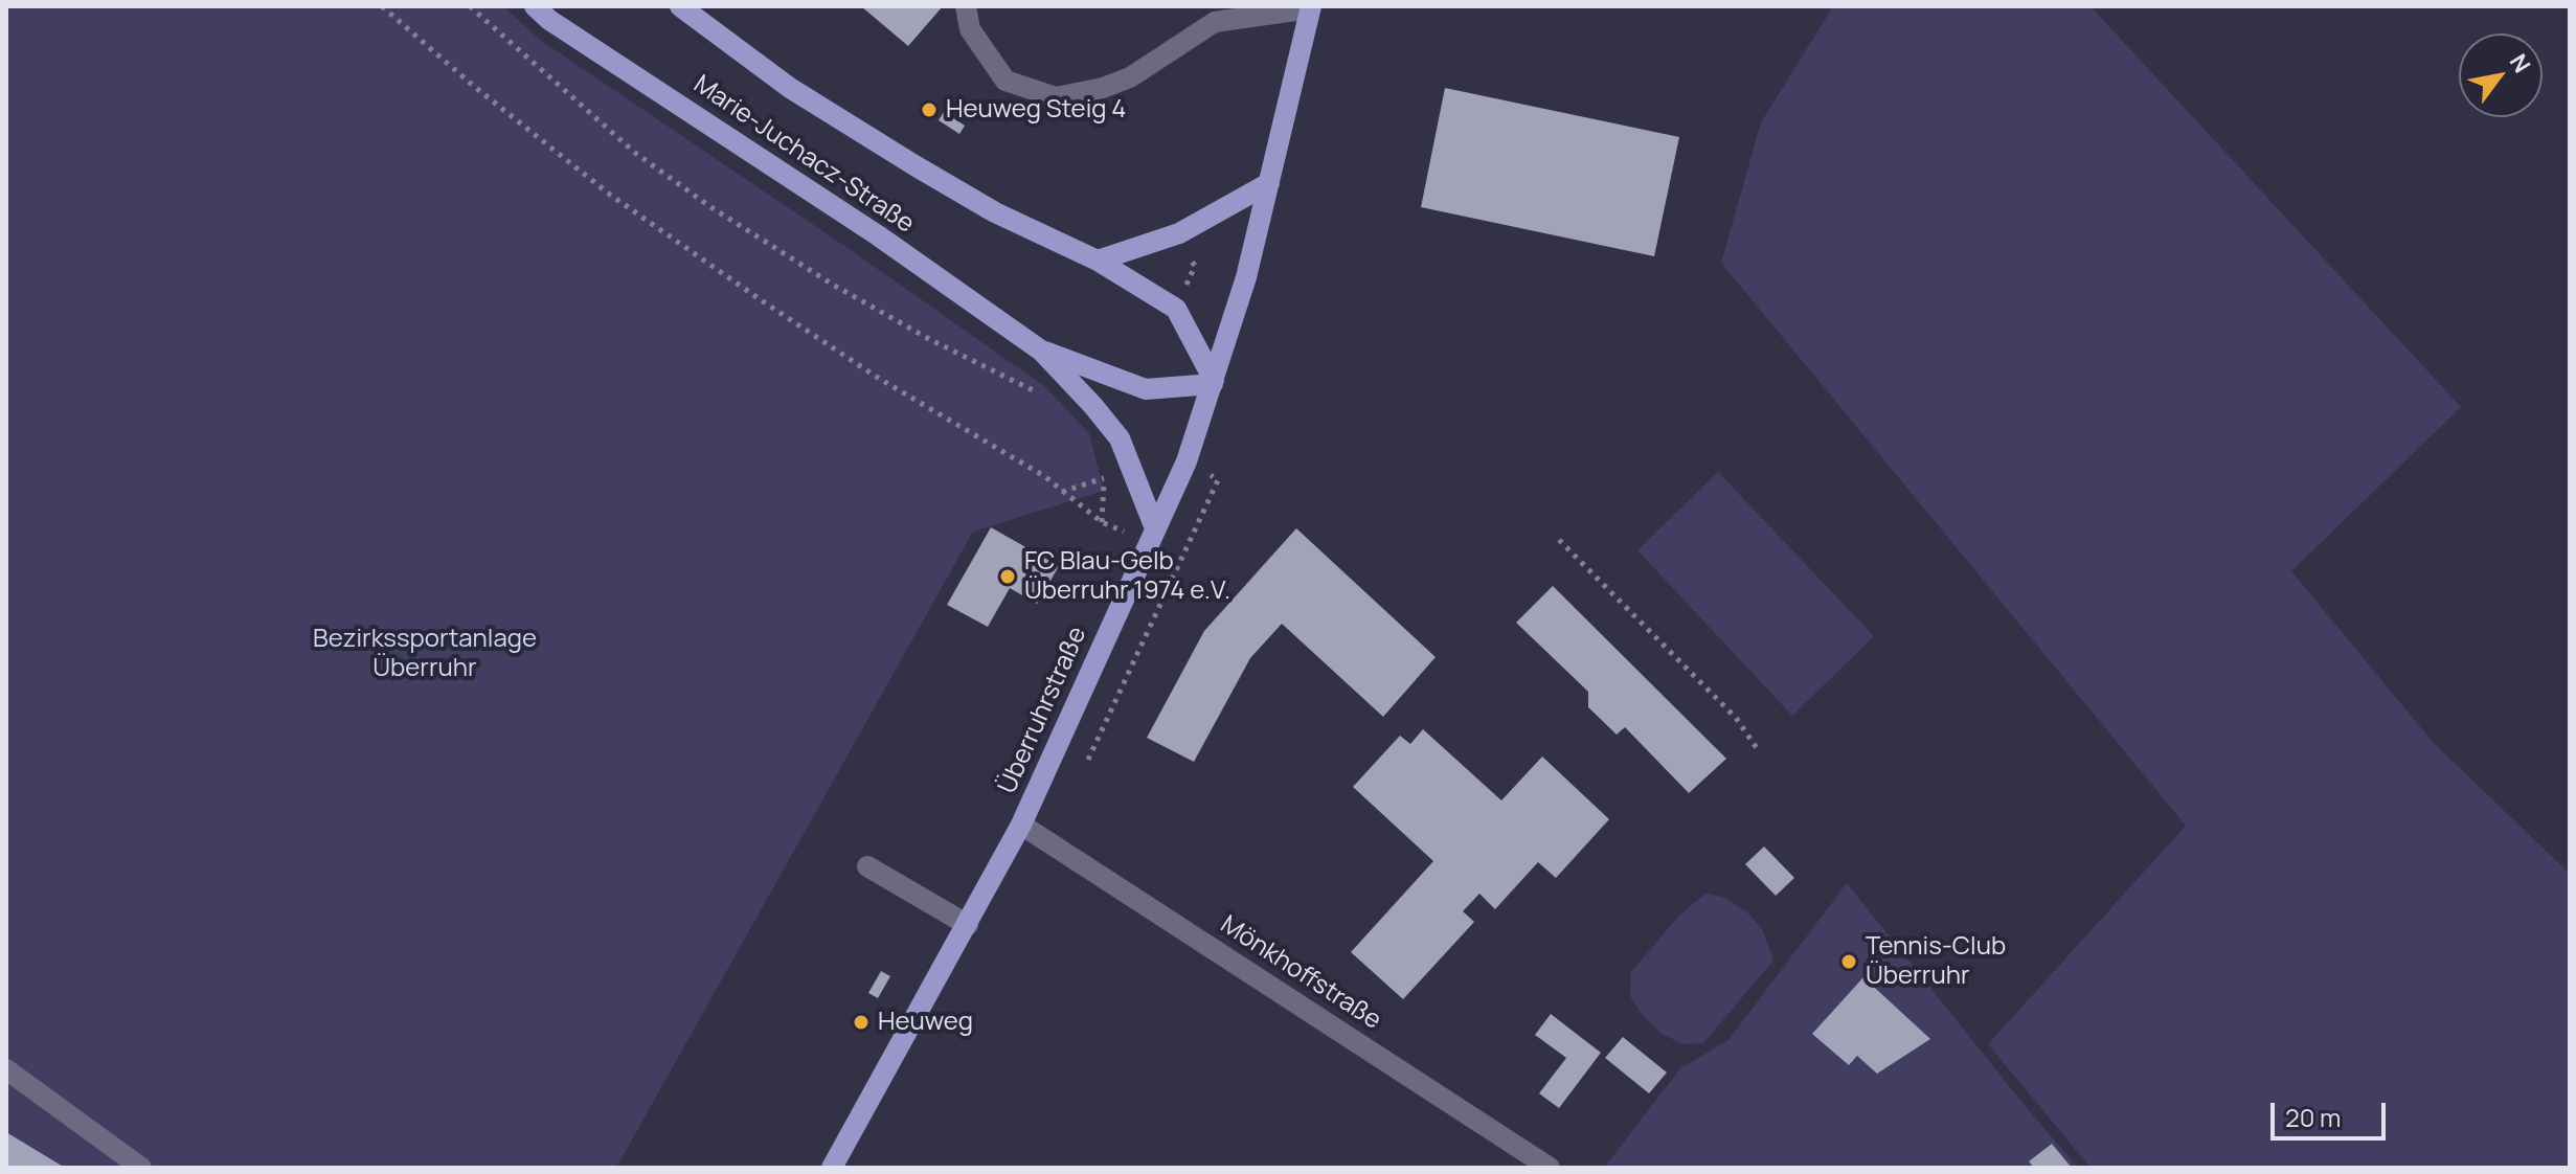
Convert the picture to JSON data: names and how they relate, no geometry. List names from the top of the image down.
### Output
{
  "streets": {
    "main road": ["Marie-Juchacz-Straße", "Überruhrstraße"],
    "street": ["Mönkhoffstraße"]
  },
  "crossings": [
    ["Marie-Juchacz-Straße", "Überruhrstraße"],
    ["Überruhrstraße", "Mönkhoffstraße"]
  ],
  "parks": ["Bezirkssportanlage Überruhr"],
  "places": [
    "Heuweg Steig 4",
    "FC Blau-Gelb Überruhr 1974 e.V.",
    "Tennis-Club Überruhr",
    "Heuweg"
  ],
  "scale_bar": "20 m",
  "north": "top right"
}
